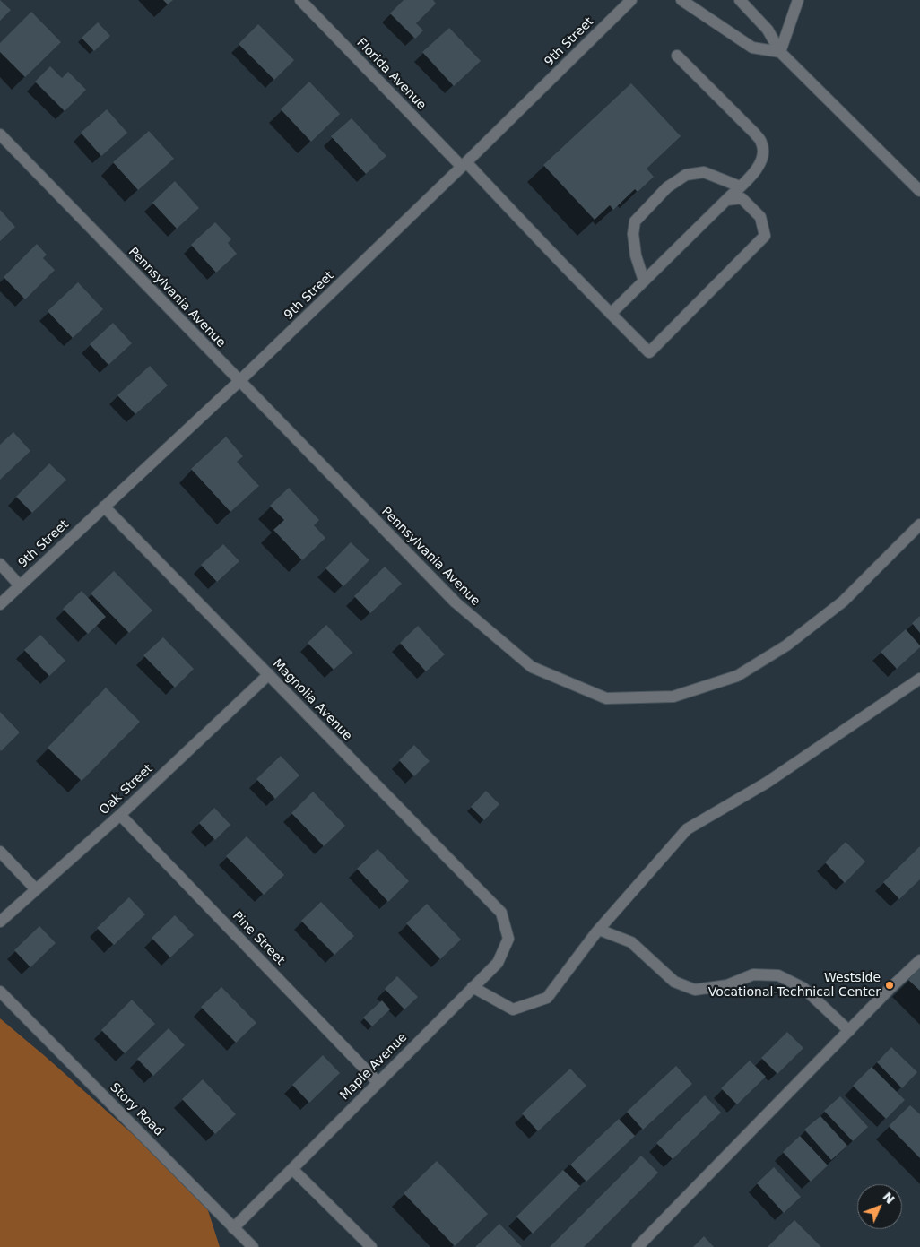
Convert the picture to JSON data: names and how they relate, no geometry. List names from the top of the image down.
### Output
{
  "streets": {
    "street": [
      "9th Street",
      "Florida Avenue",
      "Pennsylvania Avenue",
      "Magnolia Avenue",
      "Oak Street",
      "Pine Street",
      "Maple Avenue",
      "Story Road"
    ]
  },
  "crossings": [
    ["9th Street", "Florida Avenue"],
    ["9th Street", "Pennsylvania Avenue"],
    ["9th Street", "Magnolia Avenue"],
    ["Magnolia Avenue", "Oak Street"],
    ["Magnolia Avenue", "Maple Avenue"],
    ["Oak Street", "Pine Street"],
    ["Pine Street", "Maple Avenue"],
    ["Maple Avenue", "Story Road"]
  ],
  "places": ["Westside Vocational-Technical Center"],
  "north": "top right"
}
